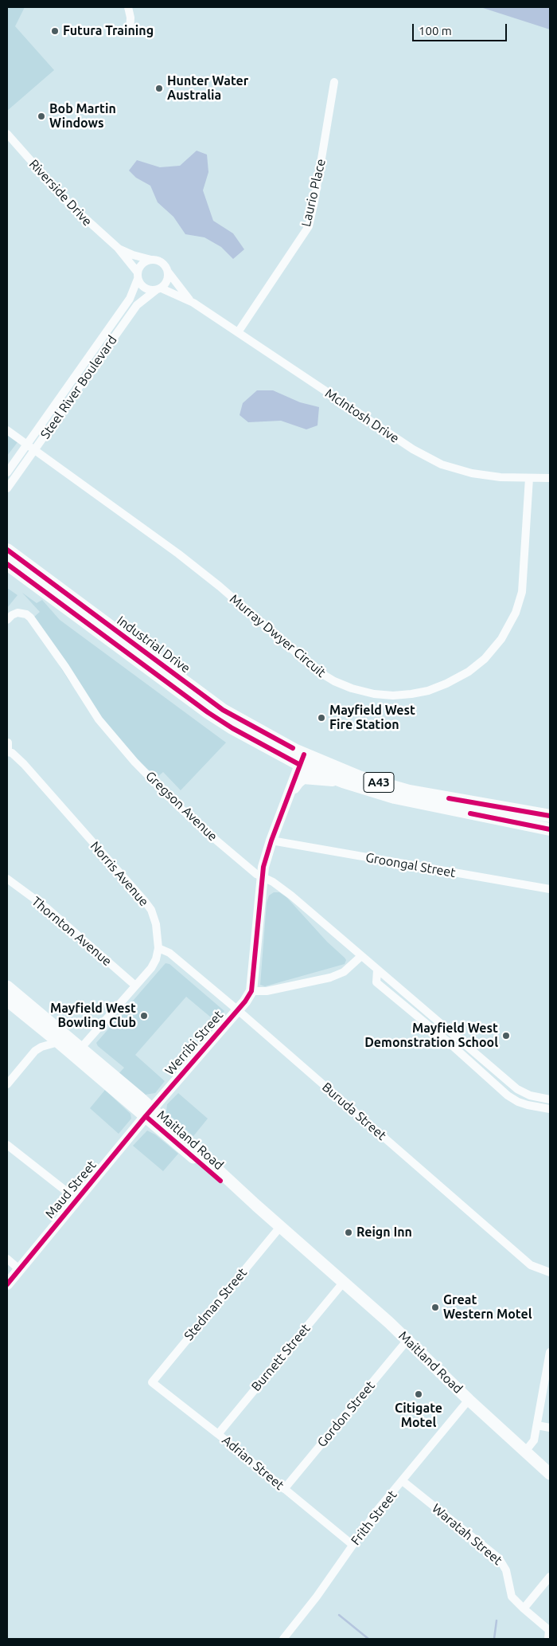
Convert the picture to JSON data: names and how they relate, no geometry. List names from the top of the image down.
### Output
{
  "streets": {
    "highway": ["Industrial Drive", "A43"],
    "main road": ["Werribi Street", "Maitland Road", "Maud Street"],
    "street": [
      "Riverside Drive",
      "Laurio Place",
      "Steel River Boulevard",
      "McIntosh Drive",
      "Murray Dwyer Circuit",
      "Gregson Avenue",
      "Groongal Street",
      "Norris Avenue",
      "Thornton Avenue",
      "Buruda Street",
      "Stedman Street",
      "Burnett Street",
      "Gordon Street",
      "Adrian Street",
      "Frith Street",
      "Waratah Street"
    ]
  },
  "crossings": [
    ["Riverside Drive", "Steel River Boulevard"],
    ["Riverside Drive", "McIntosh Drive"],
    ["Laurio Place", "McIntosh Drive"],
    ["Steel River Boulevard", "McIntosh Drive"],
    ["Steel River Boulevard", "Murray Dwyer Circuit"],
    ["McIntosh Drive", "Murray Dwyer Circuit"],
    ["Norris Avenue", "Thornton Avenue"],
    ["Norris Avenue", "Buruda Street"],
    ["Norris Avenue", "Maitland Road"],
    ["Werribi Street", "Buruda Street"],
    ["Werribi Street", "Maitland Road"],
    ["Werribi Street", "Maud Street"],
    ["Maitland Road", "Maud Street"],
    ["Maitland Road", "Stedman Street"],
    ["Maitland Road", "Burnett Street"],
    ["Maitland Road", "Gordon Street"],
    ["Maitland Road", "Frith Street"],
    ["Stedman Street", "Adrian Street"],
    ["Burnett Street", "Adrian Street"],
    ["Gordon Street", "Adrian Street"],
    ["Adrian Street", "Frith Street"],
    ["Frith Street", "Waratah Street"]
  ],
  "places": [
    "Futura Training",
    "Hunter Water Australia",
    "Bob Martin Windows",
    "Mayfield West Fire Station",
    "Mayfield West Bowling Club",
    "Mayfield West Demonstration School",
    "Reign Inn",
    "Great Western Motel",
    "Citigate Motel"
  ],
  "scale_bar": "100 m"
}
